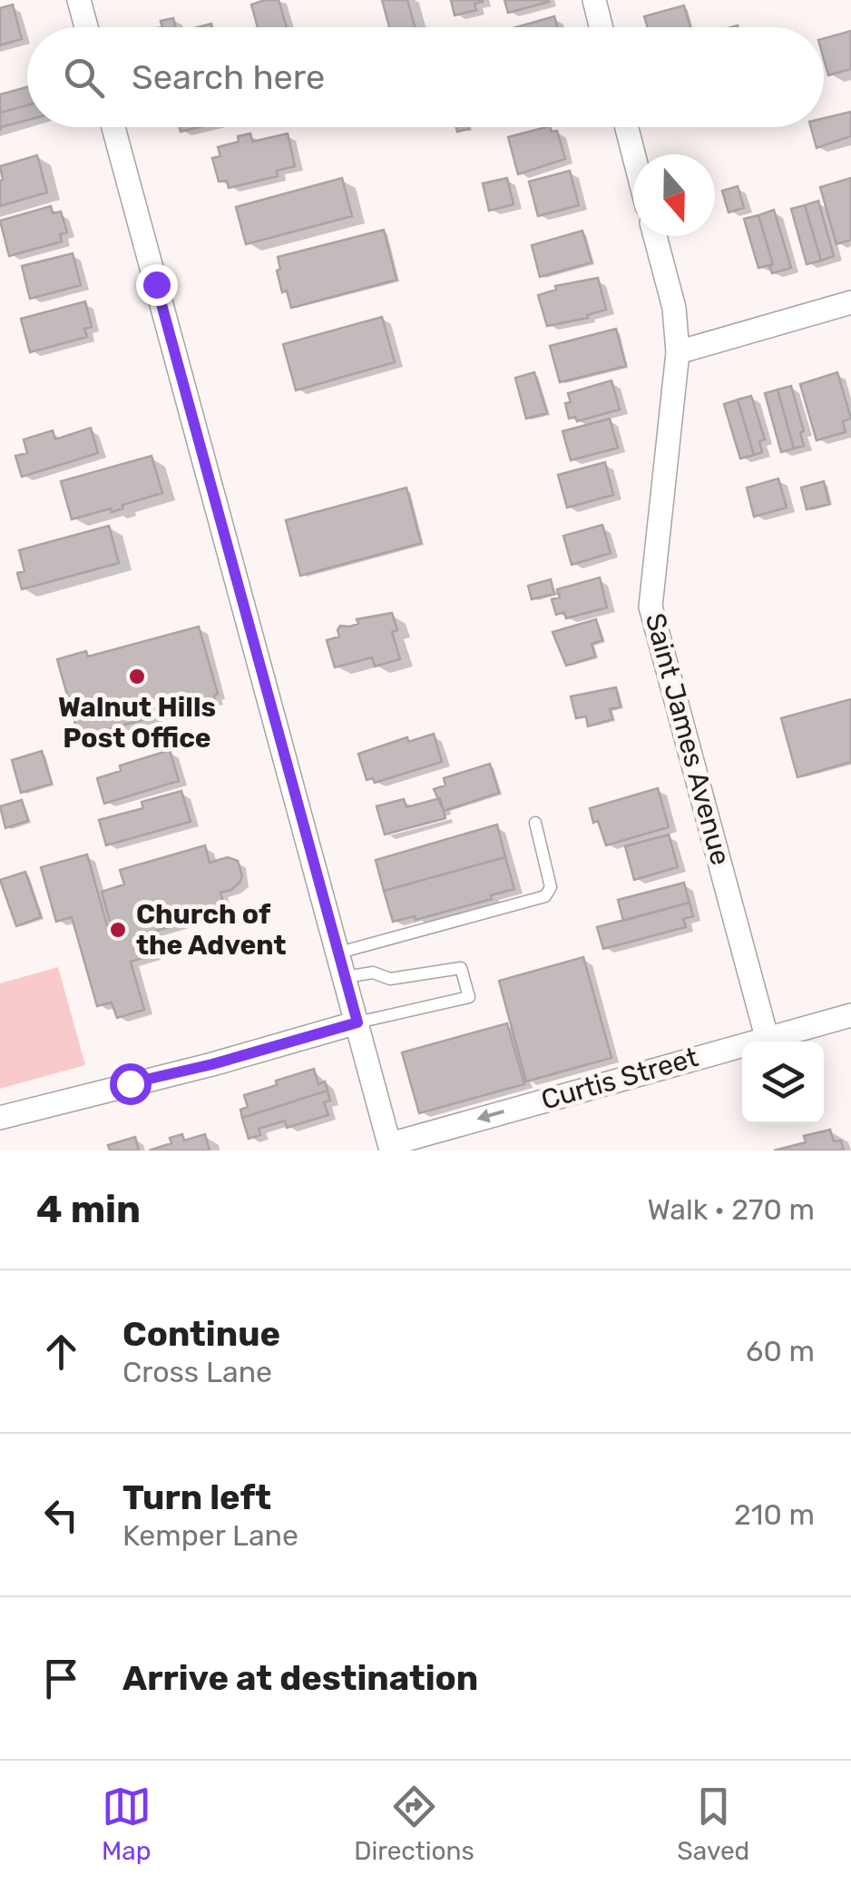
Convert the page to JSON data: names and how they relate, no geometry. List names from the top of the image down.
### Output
{
  "streets": {
    "street": ["Saint James Avenue", "Curtis Street"]
  },
  "crossings": [
    ["Saint James Avenue", "Curtis Street"]
  ],
  "one_way": ["Curtis Street"],
  "places": ["Walnut Hills Post Office", "Church of the Advent"],
  "north": "bottom",
  "page": {
    "search": "Search here",
    "heading": ["4 min", "Walk · 270 m"],
    "list": [
      ["Continue", "Cross Lane", "60 m"],
      ["Turn left", "Kemper Lane", "210 m"],
      "Arrive at destination"
    ],
    "nav": ["Map", "Directions", "Saved"]
  }
}
